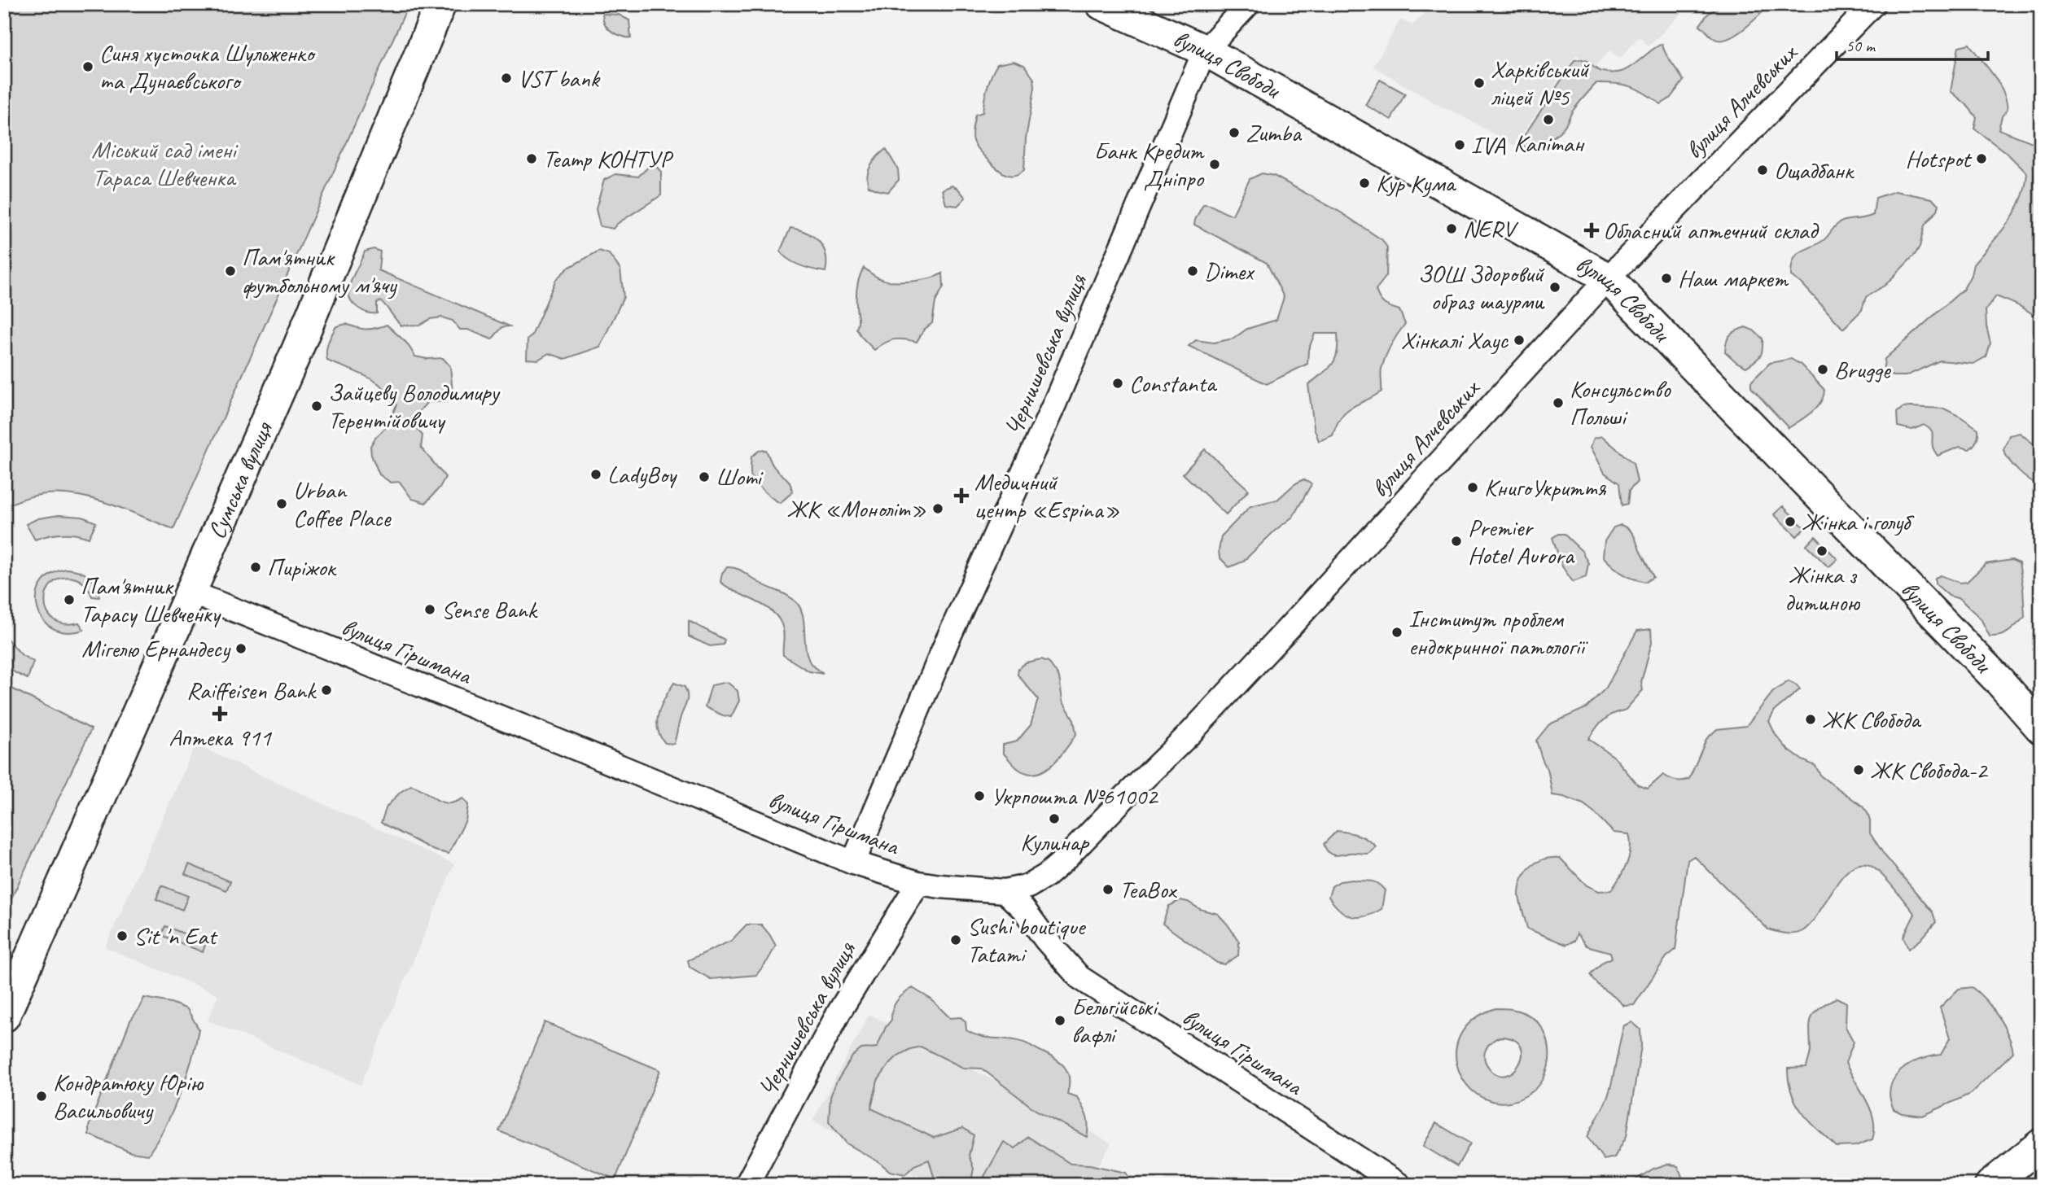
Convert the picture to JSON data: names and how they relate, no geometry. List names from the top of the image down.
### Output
{
  "streets": {
    "main road": ["вулиця Свободи", "Сумська вулиця"],
    "street": ["вулиця Алчевських", "Чернишевська вулиця", "вулиця Гіршмана"]
  },
  "crossings": [
    ["вулиця Свободи", "вулиця Алчевських"],
    ["вулиця Свободи", "Чернишевська вулиця"],
    ["вулиця Алчевських", "вулиця Гіршмана"],
    ["Чернишевська вулиця", "вулиця Гіршмана"],
    ["Сумська вулиця", "вулиця Гіршмана"]
  ],
  "parks": ["Міський сад імені Тараса Шевченка"],
  "places": {
    "other": [
      "Синя хусточка Шульженко та Дунаєвського",
      "VST bank",
      "Харківський ліцей №5",
      "Капітан",
      "Zumba",
      "IVA",
      "Театр КОНТУР",
      "Hotspot",
      "Банк Кредит Дніпро",
      "Ощадбанк",
      "Кур Кума",
      "NERV",
      "Пам'ятник футбольному м'ячу",
      "Dimex",
      "Наш маркет",
      "ЗОШ Здоровий образ шаурми",
      "Хінкалі Хаус",
      "Brugge",
      "Constanta",
      "Консульство Польші",
      "Зайцеву Володимиру Терентійовичу",
      "LadyBoy",
      "Шоті",
      "КнигоУкриття",
      "Urban Coffee Place",
      "ЖК «Моноліт»",
      "Жінка і голуб",
      "Premier Hotel Aurora",
      "Жінка з дитиною",
      "Пиріжок",
      "Пам'ятник Тарасу Шевченку",
      "Sense Bank",
      "Інститут проблем ендокринної патології",
      "Мігелю Ернандесу",
      "Raiffeisen Bank",
      "ЖК Свобода",
      "ЖК Свобода-2",
      "Укрпошта №61002",
      "Кулинар",
      "TeaBox",
      "Sit 'n Eat",
      "Sushi boutique Tatami",
      "Бельгійські вафлі",
      "Кондратюку Юрію Васильовичу"
    ],
    "health": ["Обласний аптечний склад", "Медичний центр «Espina»", "Аптека 911"]
  },
  "scale_bar": "50 m"
}
